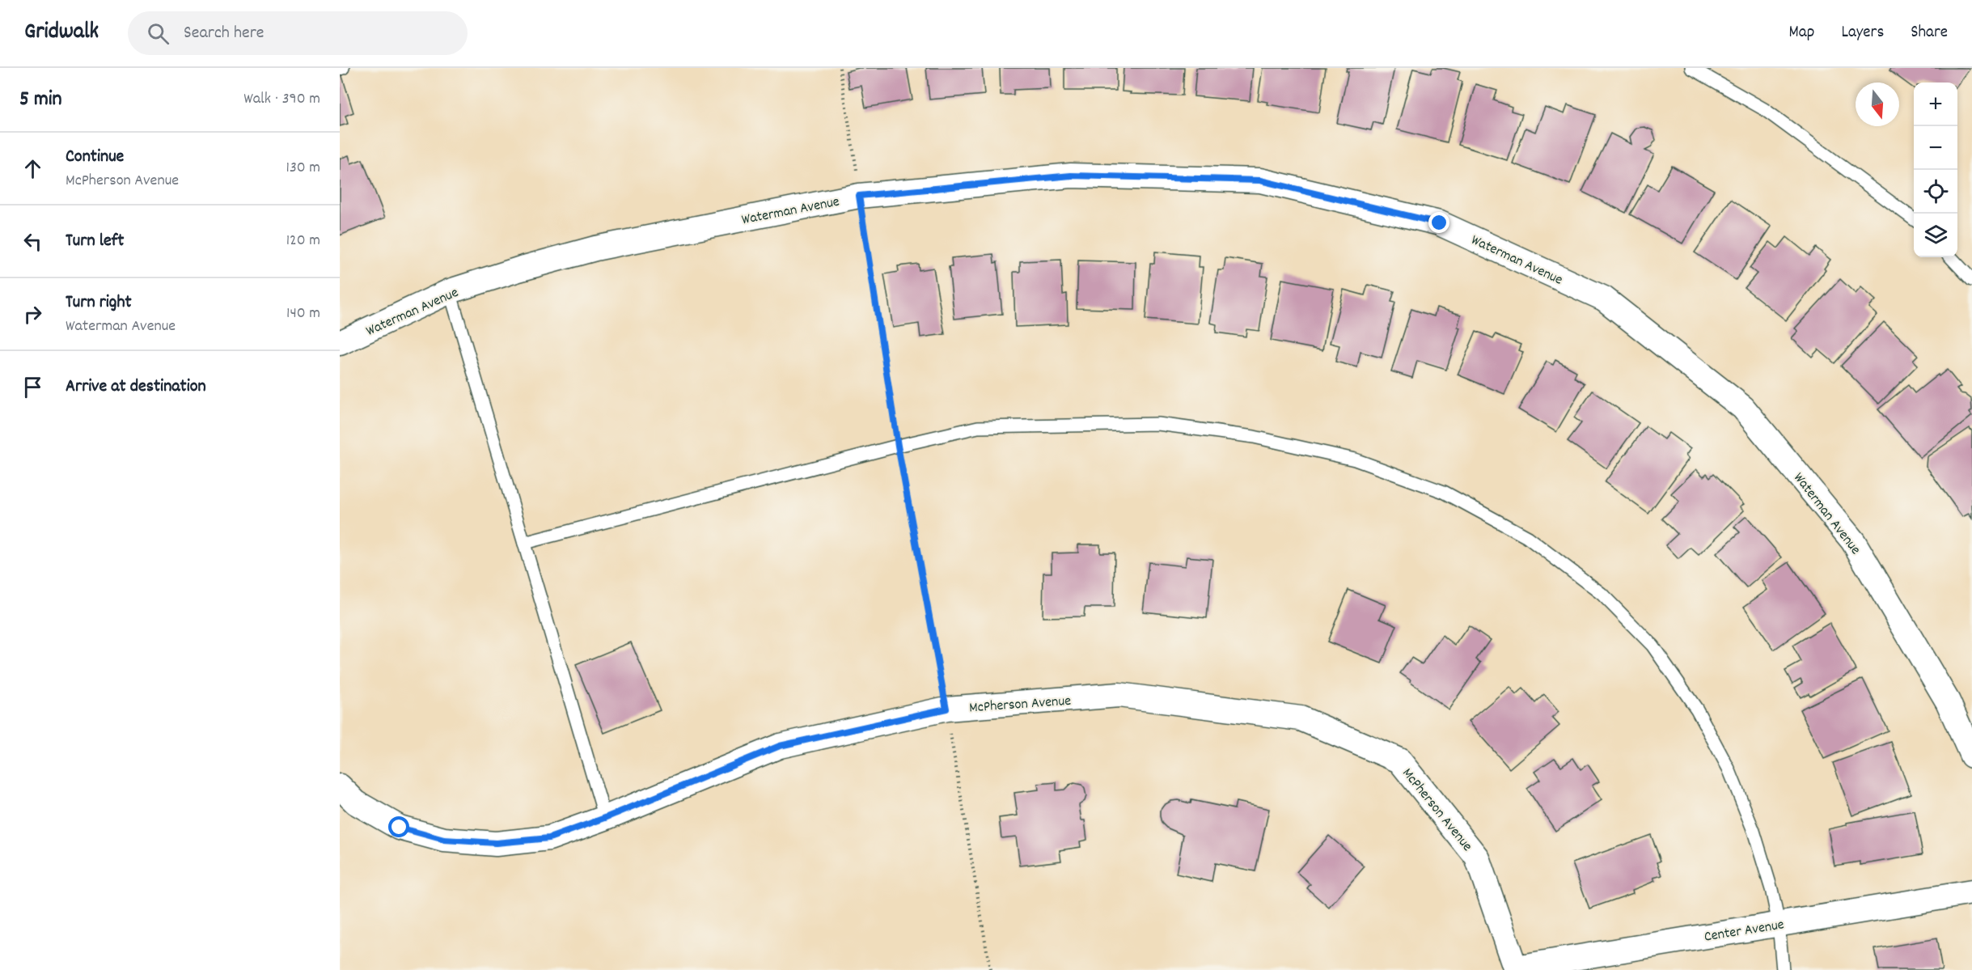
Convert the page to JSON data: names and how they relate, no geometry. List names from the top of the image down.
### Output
{
  "streets": {
    "street": ["Waterman Avenue", "McPherson Avenue", "Center Avenue"]
  },
  "crossings": [
    ["McPherson Avenue", "Center Avenue"]
  ],
  "north": "bottom",
  "page": {
    "header": "Gridwalk",
    "search": "Search here",
    "nav": ["Map", "Layers", "Share"],
    "heading": ["5 min", "Walk · 390 m"],
    "map_buttons": ["+", "−"],
    "list": [
      ["Continue", "McPherson Avenue", "130 m"],
      ["Turn left", "120 m"],
      ["Turn right", "Waterman Avenue", "140 m"],
      "Arrive at destination"
    ]
  }
}
